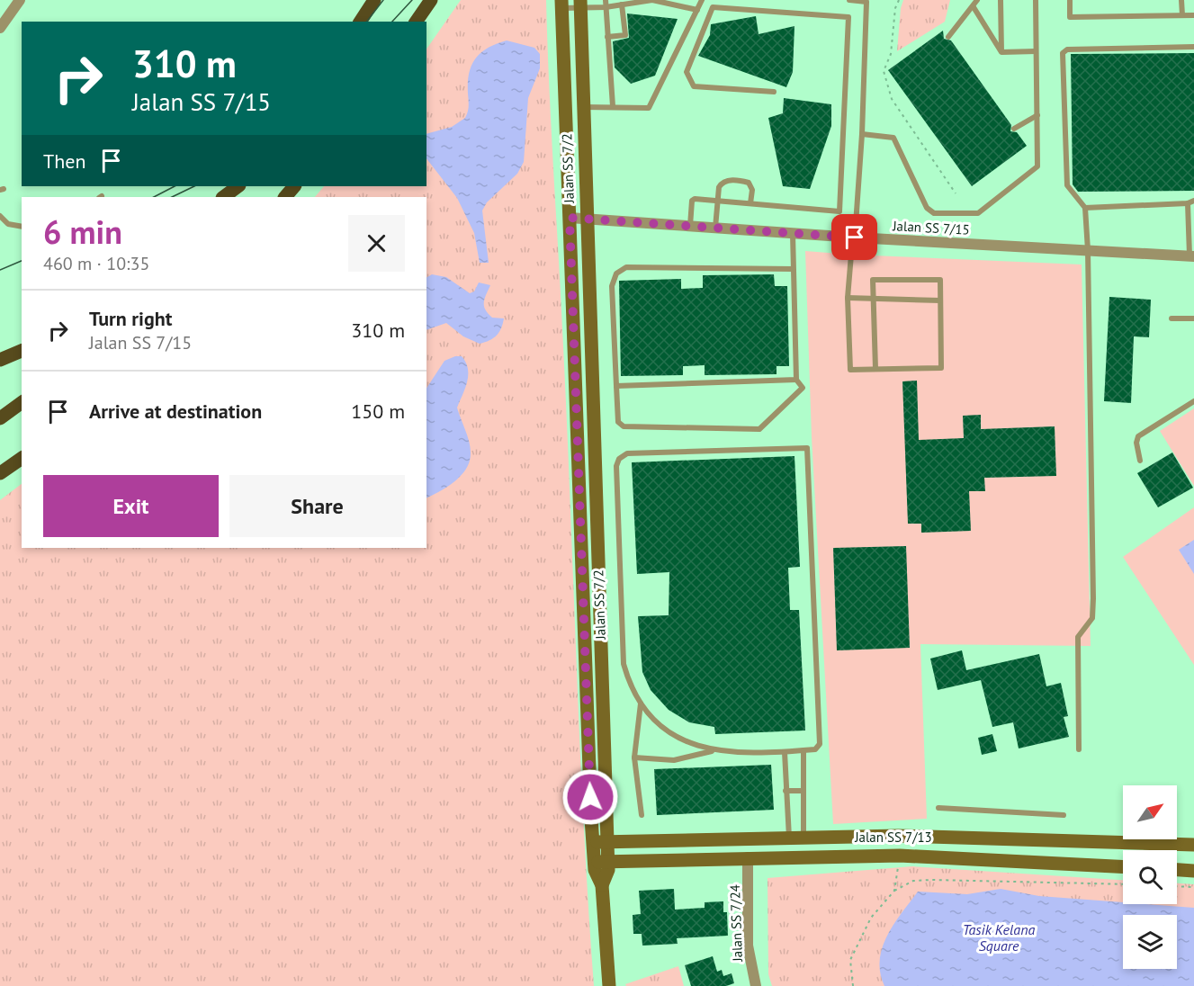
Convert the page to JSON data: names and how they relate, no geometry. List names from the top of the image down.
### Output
{
  "streets": {
    "street": [
      "Jalan SS 7/2",
      "Jalan SS 7/15",
      "Jalan SS 7/13",
      "Jalan SS 7/24"
    ]
  },
  "crossings": [
    ["Jalan SS 7/2", "Jalan SS 7/15"],
    ["Jalan SS 7/2", "Jalan SS 7/13"],
    ["Jalan SS 7/13", "Jalan SS 7/24"]
  ],
  "water": ["Tasik Kelana Square"],
  "north": "top right",
  "page": {
    "turn": ["310 m", "Jalan SS 7/15"],
    "then": "Then",
    "heading": ["6 min", "460 m · 10:35"],
    "list": [
      {
        "name": "Turn right",
        "note": "Jalan SS 7/15",
        "value": "310 m"
      },
      {
        "name": "Arrive at destination",
        "value": "150 m"
      }
    ],
    "buttons": ["Exit", "Share"]
  }
}
